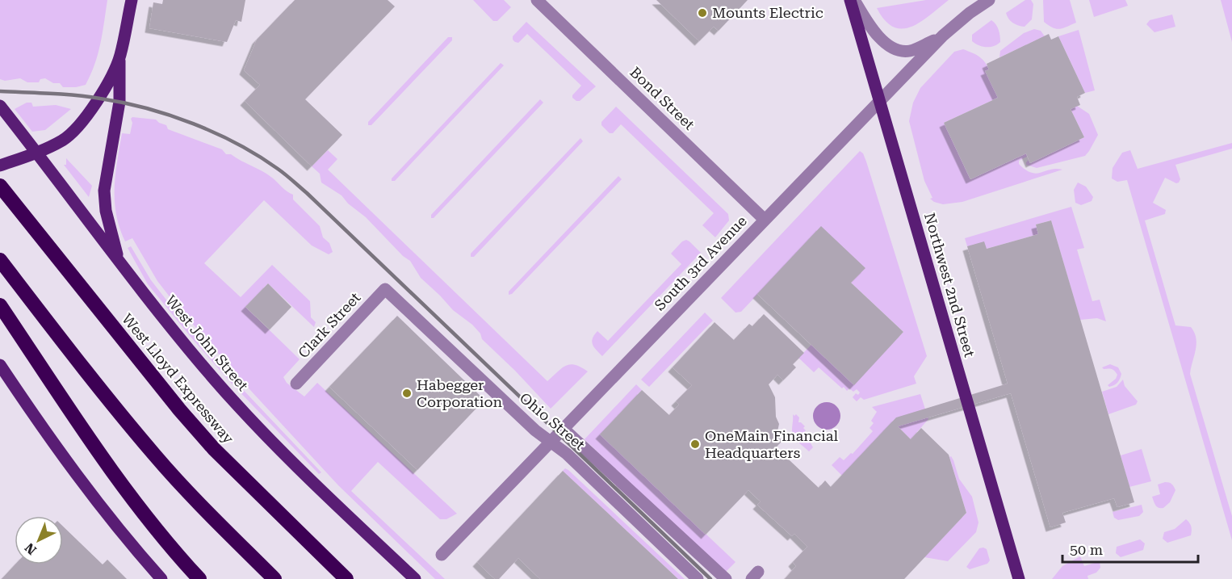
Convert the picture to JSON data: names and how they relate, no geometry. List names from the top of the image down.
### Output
{
  "streets": {
    "highway": ["West Lloyd Expressway"],
    "main road": ["Northwest 2nd Street", "West John Street"],
    "street": [
      "Bond Street",
      "South 3rd Avenue",
      "Clark Street",
      "Ohio Street"
    ]
  },
  "crossings": [
    ["Bond Street", "South 3rd Avenue"],
    ["South 3rd Avenue", "Northwest 2nd Street"],
    ["South 3rd Avenue", "Ohio Street"],
    ["Clark Street", "Ohio Street"]
  ],
  "places": ["Mounts Electric", "Habegger Corporation", "OneMain Financial Headquarters"],
  "scale_bar": "50 m",
  "north": "bottom left"
}
